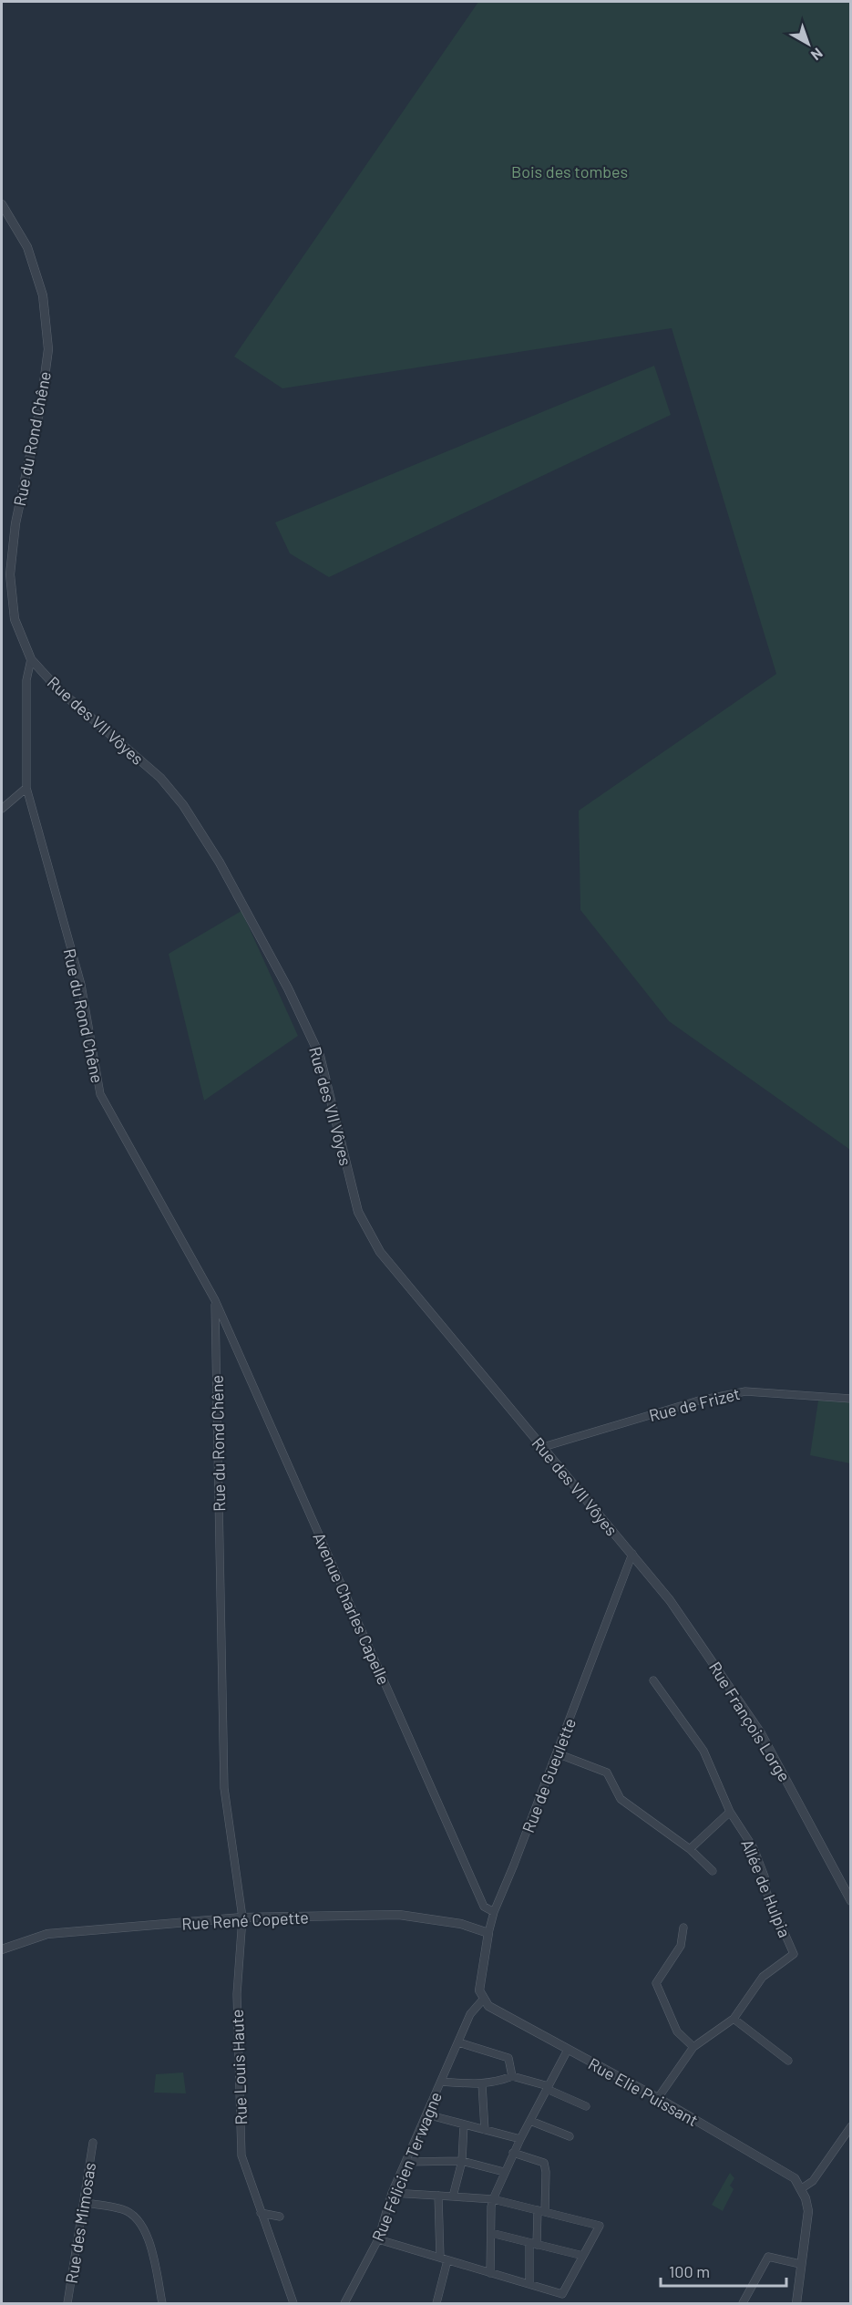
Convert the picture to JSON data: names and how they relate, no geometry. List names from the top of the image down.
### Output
{
  "streets": {
    "street": [
      "Rue du Rond Chêne",
      "Rue des VII Vôyes",
      "Rue de Frizet",
      "Avenue Charles Capelle",
      "Rue François Lorge",
      "Rue de Gueulette",
      "Allée de Hulpia",
      "Rue René Copette",
      "Rue Louis Haute",
      "Rue Elie Puissant",
      "Rue Félicien Terwagne",
      "Rue des Mimosas"
    ]
  },
  "crossings": [
    ["Rue du Rond Chêne", "Rue des VII Vôyes"],
    ["Rue du Rond Chêne", "Avenue Charles Capelle"],
    ["Rue du Rond Chêne", "Rue René Copette"],
    ["Rue du Rond Chêne", "Rue Louis Haute"],
    ["Rue des VII Vôyes", "Rue de Frizet"],
    ["Rue des VII Vôyes", "Rue François Lorge"],
    ["Rue des VII Vôyes", "Rue de Gueulette"],
    ["Avenue Charles Capelle", "Rue de Gueulette"],
    ["Rue François Lorge", "Rue de Gueulette"],
    ["Rue de Gueulette", "Rue René Copette"],
    ["Rue de Gueulette", "Rue Elie Puissant"],
    ["Rue de Gueulette", "Rue Félicien Terwagne"],
    ["Allée de Hulpia", "Rue Elie Puissant"],
    ["Rue René Copette", "Rue Louis Haute"],
    ["Rue Elie Puissant", "Rue Félicien Terwagne"]
  ],
  "parks": ["Bois des tombes"],
  "scale_bar": "100 m",
  "north": "bottom right"
}
